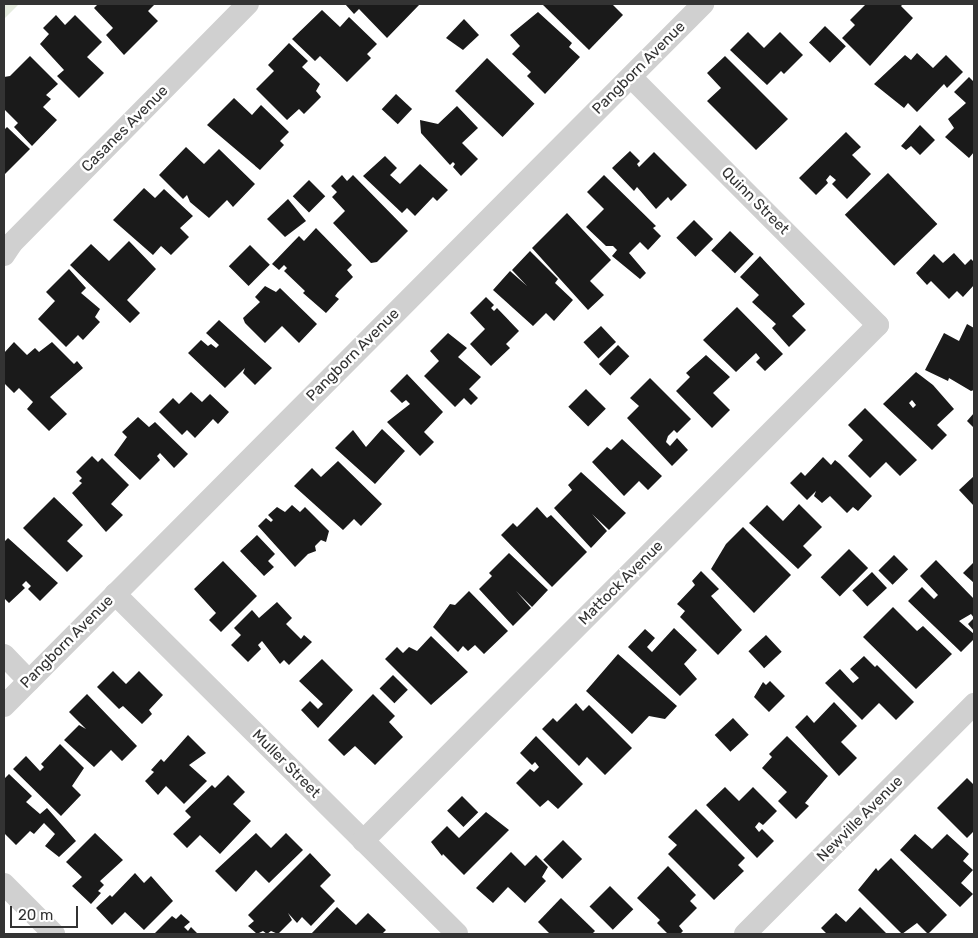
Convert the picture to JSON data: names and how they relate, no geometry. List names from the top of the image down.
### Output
{
  "streets": {
    "street": [
      "Pangborn Avenue",
      "Casanes Avenue",
      "Quinn Street",
      "Mattock Avenue",
      "Muller Street",
      "Newville Avenue"
    ]
  },
  "crossings": [
    ["Pangborn Avenue", "Quinn Street"],
    ["Pangborn Avenue", "Muller Street"],
    ["Quinn Street", "Mattock Avenue"],
    ["Mattock Avenue", "Muller Street"]
  ],
  "scale_bar": "20 m"
}
